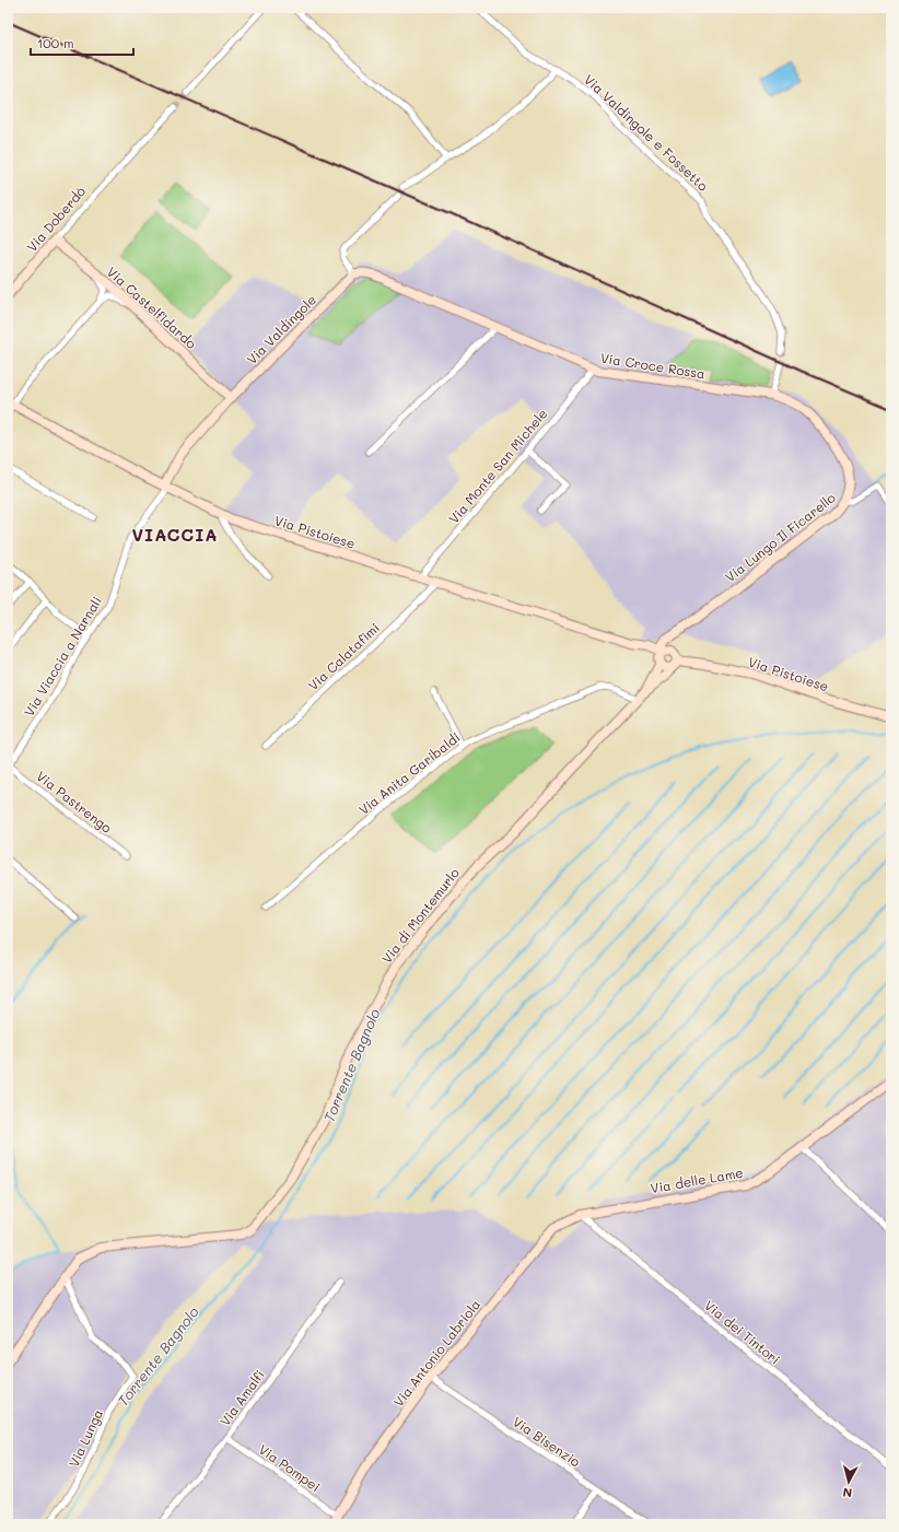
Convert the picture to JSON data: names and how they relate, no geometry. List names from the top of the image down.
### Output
{
  "streets": {
    "street": [
      "Via Valdingole e Fossetto",
      "Via Doberdò",
      "Via Castelfidardo",
      "Via Valdingole",
      "Via Croce Rossa",
      "Via Monte San Michele",
      "Via Pistoiese",
      "Via Lungo Il Ficarello",
      "Via Viaccia a Narnali",
      "Via Calatafimi",
      "Via Anita Garibaldi",
      "Via Pastrengo",
      "Via di Montemurlo",
      "Via delle Lame",
      "Via dei Tintori",
      "Via Antonio Labriola",
      "Via Amalfi",
      "Via Lunga",
      "Via Bisenzio",
      "Via Pompei"
    ]
  },
  "crossings": [
    ["Via Doberdò", "Via Castelfidardo"],
    ["Via Castelfidardo", "Via Valdingole"],
    ["Via Valdingole", "Via Croce Rossa"],
    ["Via Valdingole", "Via Pistoiese"],
    ["Via Valdingole", "Via Viaccia a Narnali"],
    ["Via Croce Rossa", "Via Monte San Michele"],
    ["Via Croce Rossa", "Via Lungo Il Ficarello"],
    ["Via Monte San Michele", "Via Pistoiese"],
    ["Via Pistoiese", "Via Lungo Il Ficarello"],
    ["Via Pistoiese", "Via Viaccia a Narnali"],
    ["Via Pistoiese", "Via Calatafimi"],
    ["Via Pistoiese", "Via di Montemurlo"],
    ["Via Lungo Il Ficarello", "Via di Montemurlo"],
    ["Via Viaccia a Narnali", "Via Pastrengo"],
    ["Via Anita Garibaldi", "Via di Montemurlo"],
    ["Via di Montemurlo", "Via Lunga"],
    ["Via delle Lame", "Via dei Tintori"],
    ["Via delle Lame", "Via Antonio Labriola"],
    ["Via dei Tintori", "Via Antonio Labriola"],
    ["Via Antonio Labriola", "Via Bisenzio"],
    ["Via Antonio Labriola", "Via Pompei"],
    ["Via Amalfi", "Via Pompei"]
  ],
  "districts": ["VIACCIA"],
  "water": ["Torrente Bagnolo"],
  "scale_bar": "100 m",
  "north": "bottom"
}
